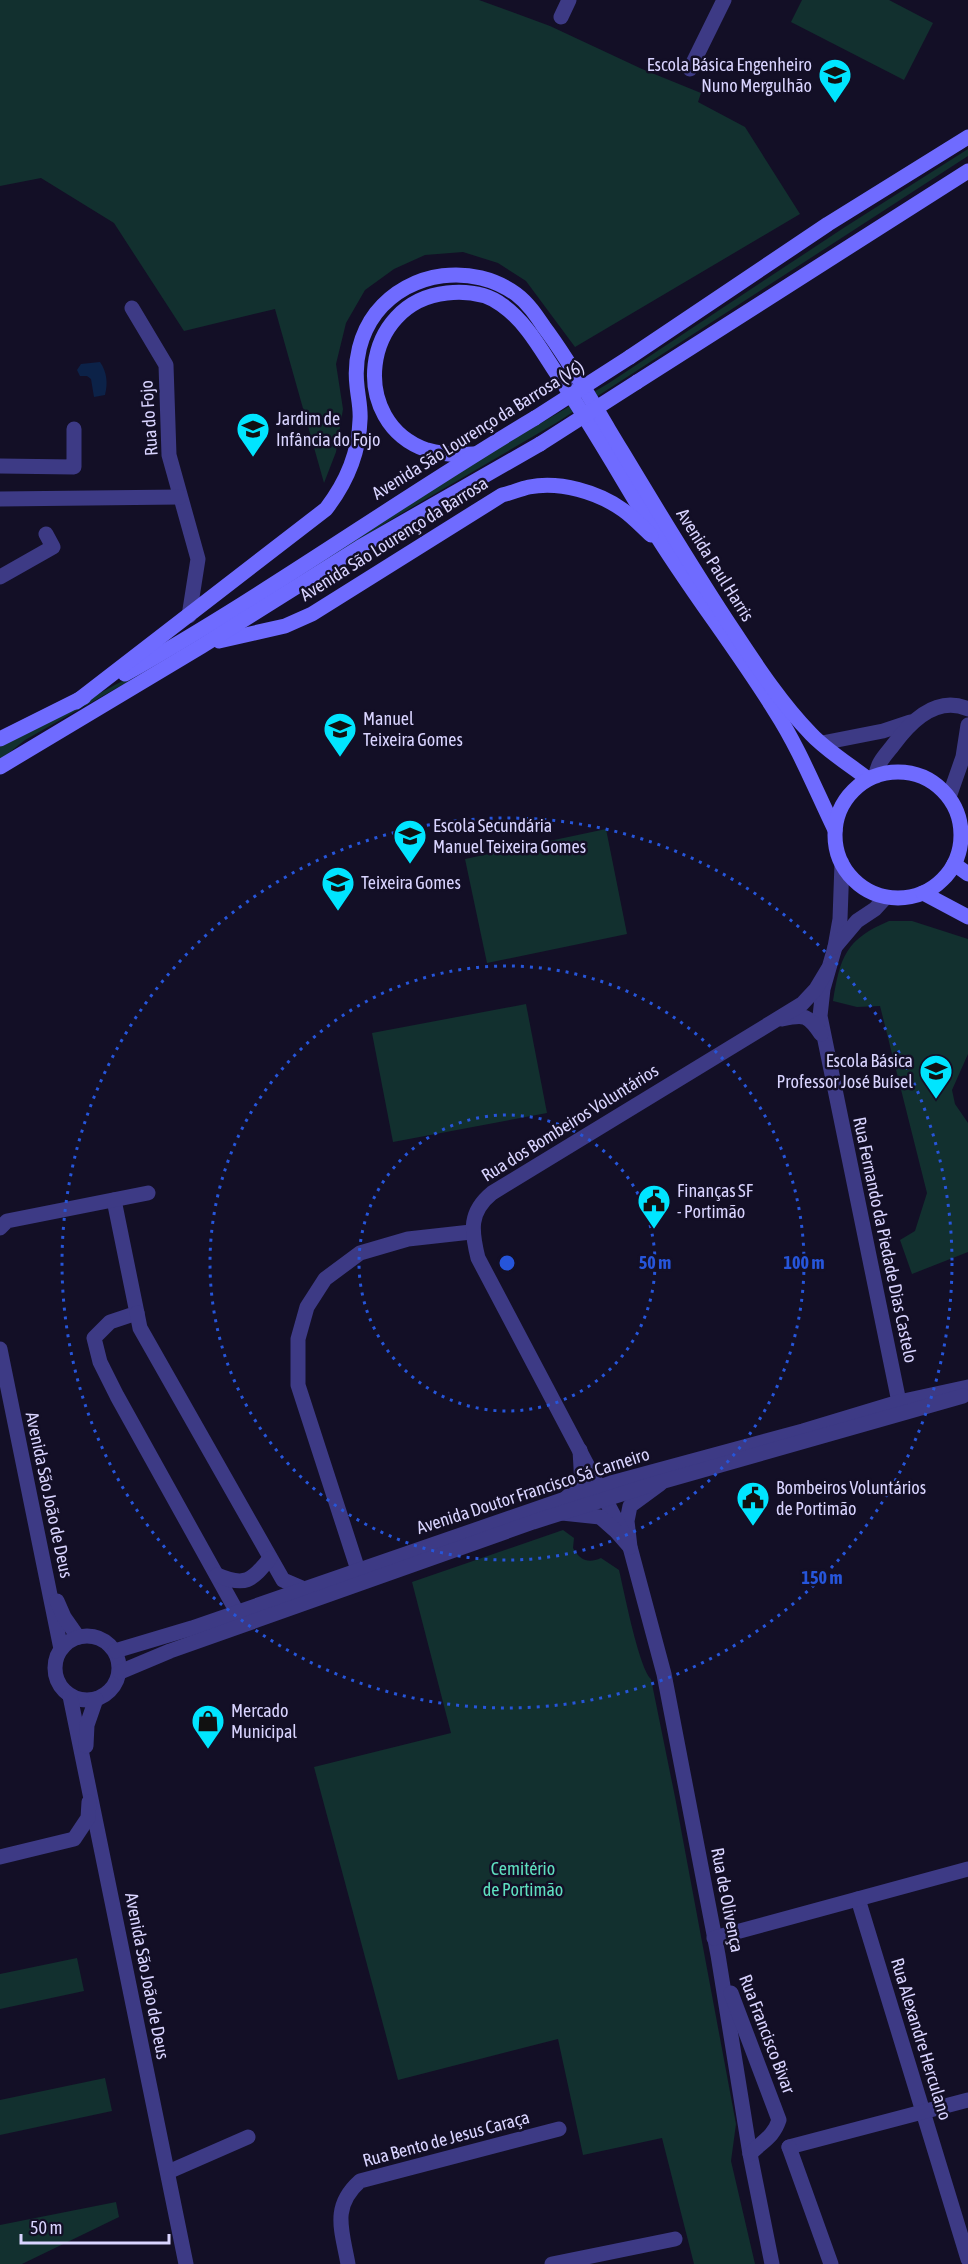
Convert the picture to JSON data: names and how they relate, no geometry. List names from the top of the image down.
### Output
{
  "streets": {
    "main road": ["Avenida São Lourenço da Barrosa (V6)", "Avenida São Lourenço da Barrosa", "Avenida Paul Harris"],
    "street": [
      "Rua do Fojo",
      "Rua dos Bombeiros Voluntários",
      "Rua Fernando da Piedade Dias Castelo",
      "Avenida Doutor Francisco Sá Carneiro",
      "Avenida São João de Deus",
      "Rua de Olivença",
      "Rua Francisco Bivar",
      "Rua Alexandre Herculano",
      "Rua Bento de Jesus Caraça"
    ]
  },
  "crossings": [
    ["Rua do Fojo", "Avenida Paul Harris"],
    ["Avenida São Lourenço da Barrosa (V6)", "Avenida Paul Harris"],
    ["Avenida São Lourenço da Barrosa", "Avenida Paul Harris"],
    ["Rua dos Bombeiros Voluntários", "Rua Fernando da Piedade Dias Castelo"],
    ["Rua Fernando da Piedade Dias Castelo", "Avenida Doutor Francisco Sá Carneiro"],
    ["Avenida Doutor Francisco Sá Carneiro", "Avenida São João de Deus"],
    ["Rua de Olivença", "Rua Francisco Bivar"]
  ],
  "parks": ["Cemitério de Portimão"],
  "places": {
    "school or university": [
      "Escola Básica Engenheiro Nuno Mergulhão",
      "Jardim de Infância do Fojo",
      "Manuel Teixeira Gomes",
      "Escola Secundária Manuel Teixeira Gomes",
      "Teixeira Gomes",
      "Escola Básica Professor José Buísel"
    ],
    "public building": ["Finanças SF - Portimão", "Bombeiros Voluntários de Portimão"],
    "shop": ["Mercado Municipal"]
  },
  "scale_bar": "50 m",
  "rings": ["50 m", "100 m", "150 m"]
}
